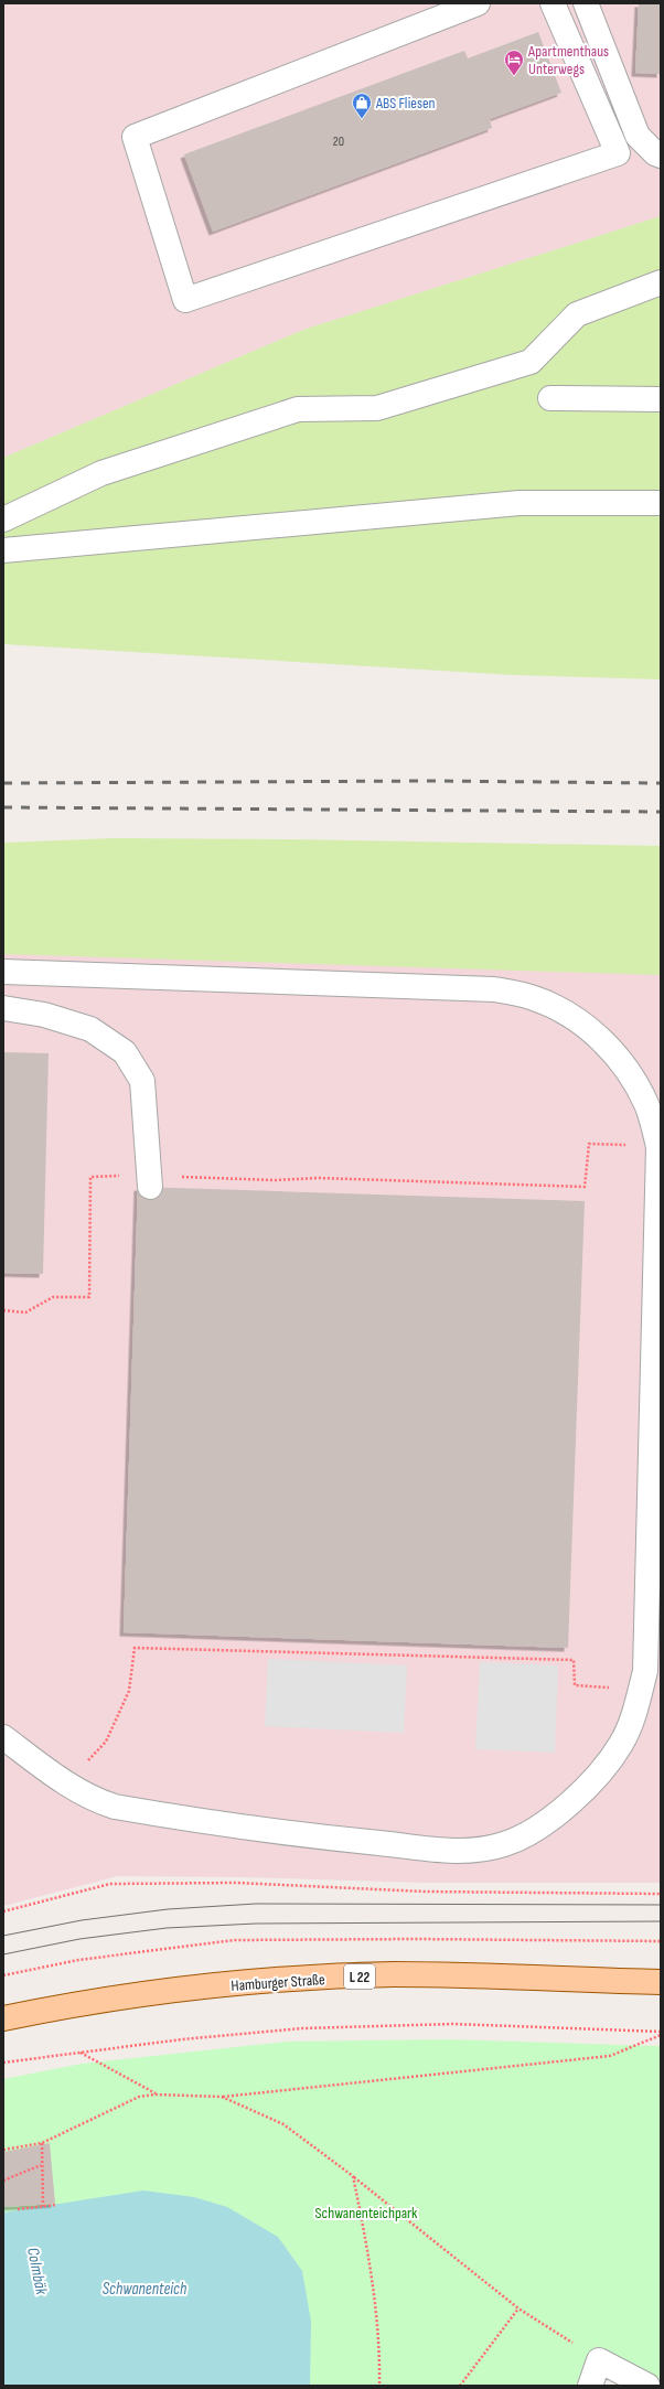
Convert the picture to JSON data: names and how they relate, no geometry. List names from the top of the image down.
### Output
{
  "streets": {
    "main road": ["L 22", "Hamburger Straße"]
  },
  "water": ["Colmbäk", "Schwanenteich"],
  "parks": ["Schwanenteichpark"],
  "places": {
    "hotel": ["Apartmenthaus Unterwegs"],
    "shop": ["ABS Fliesen"]
  },
  "house_numbers": ["20"]
}
